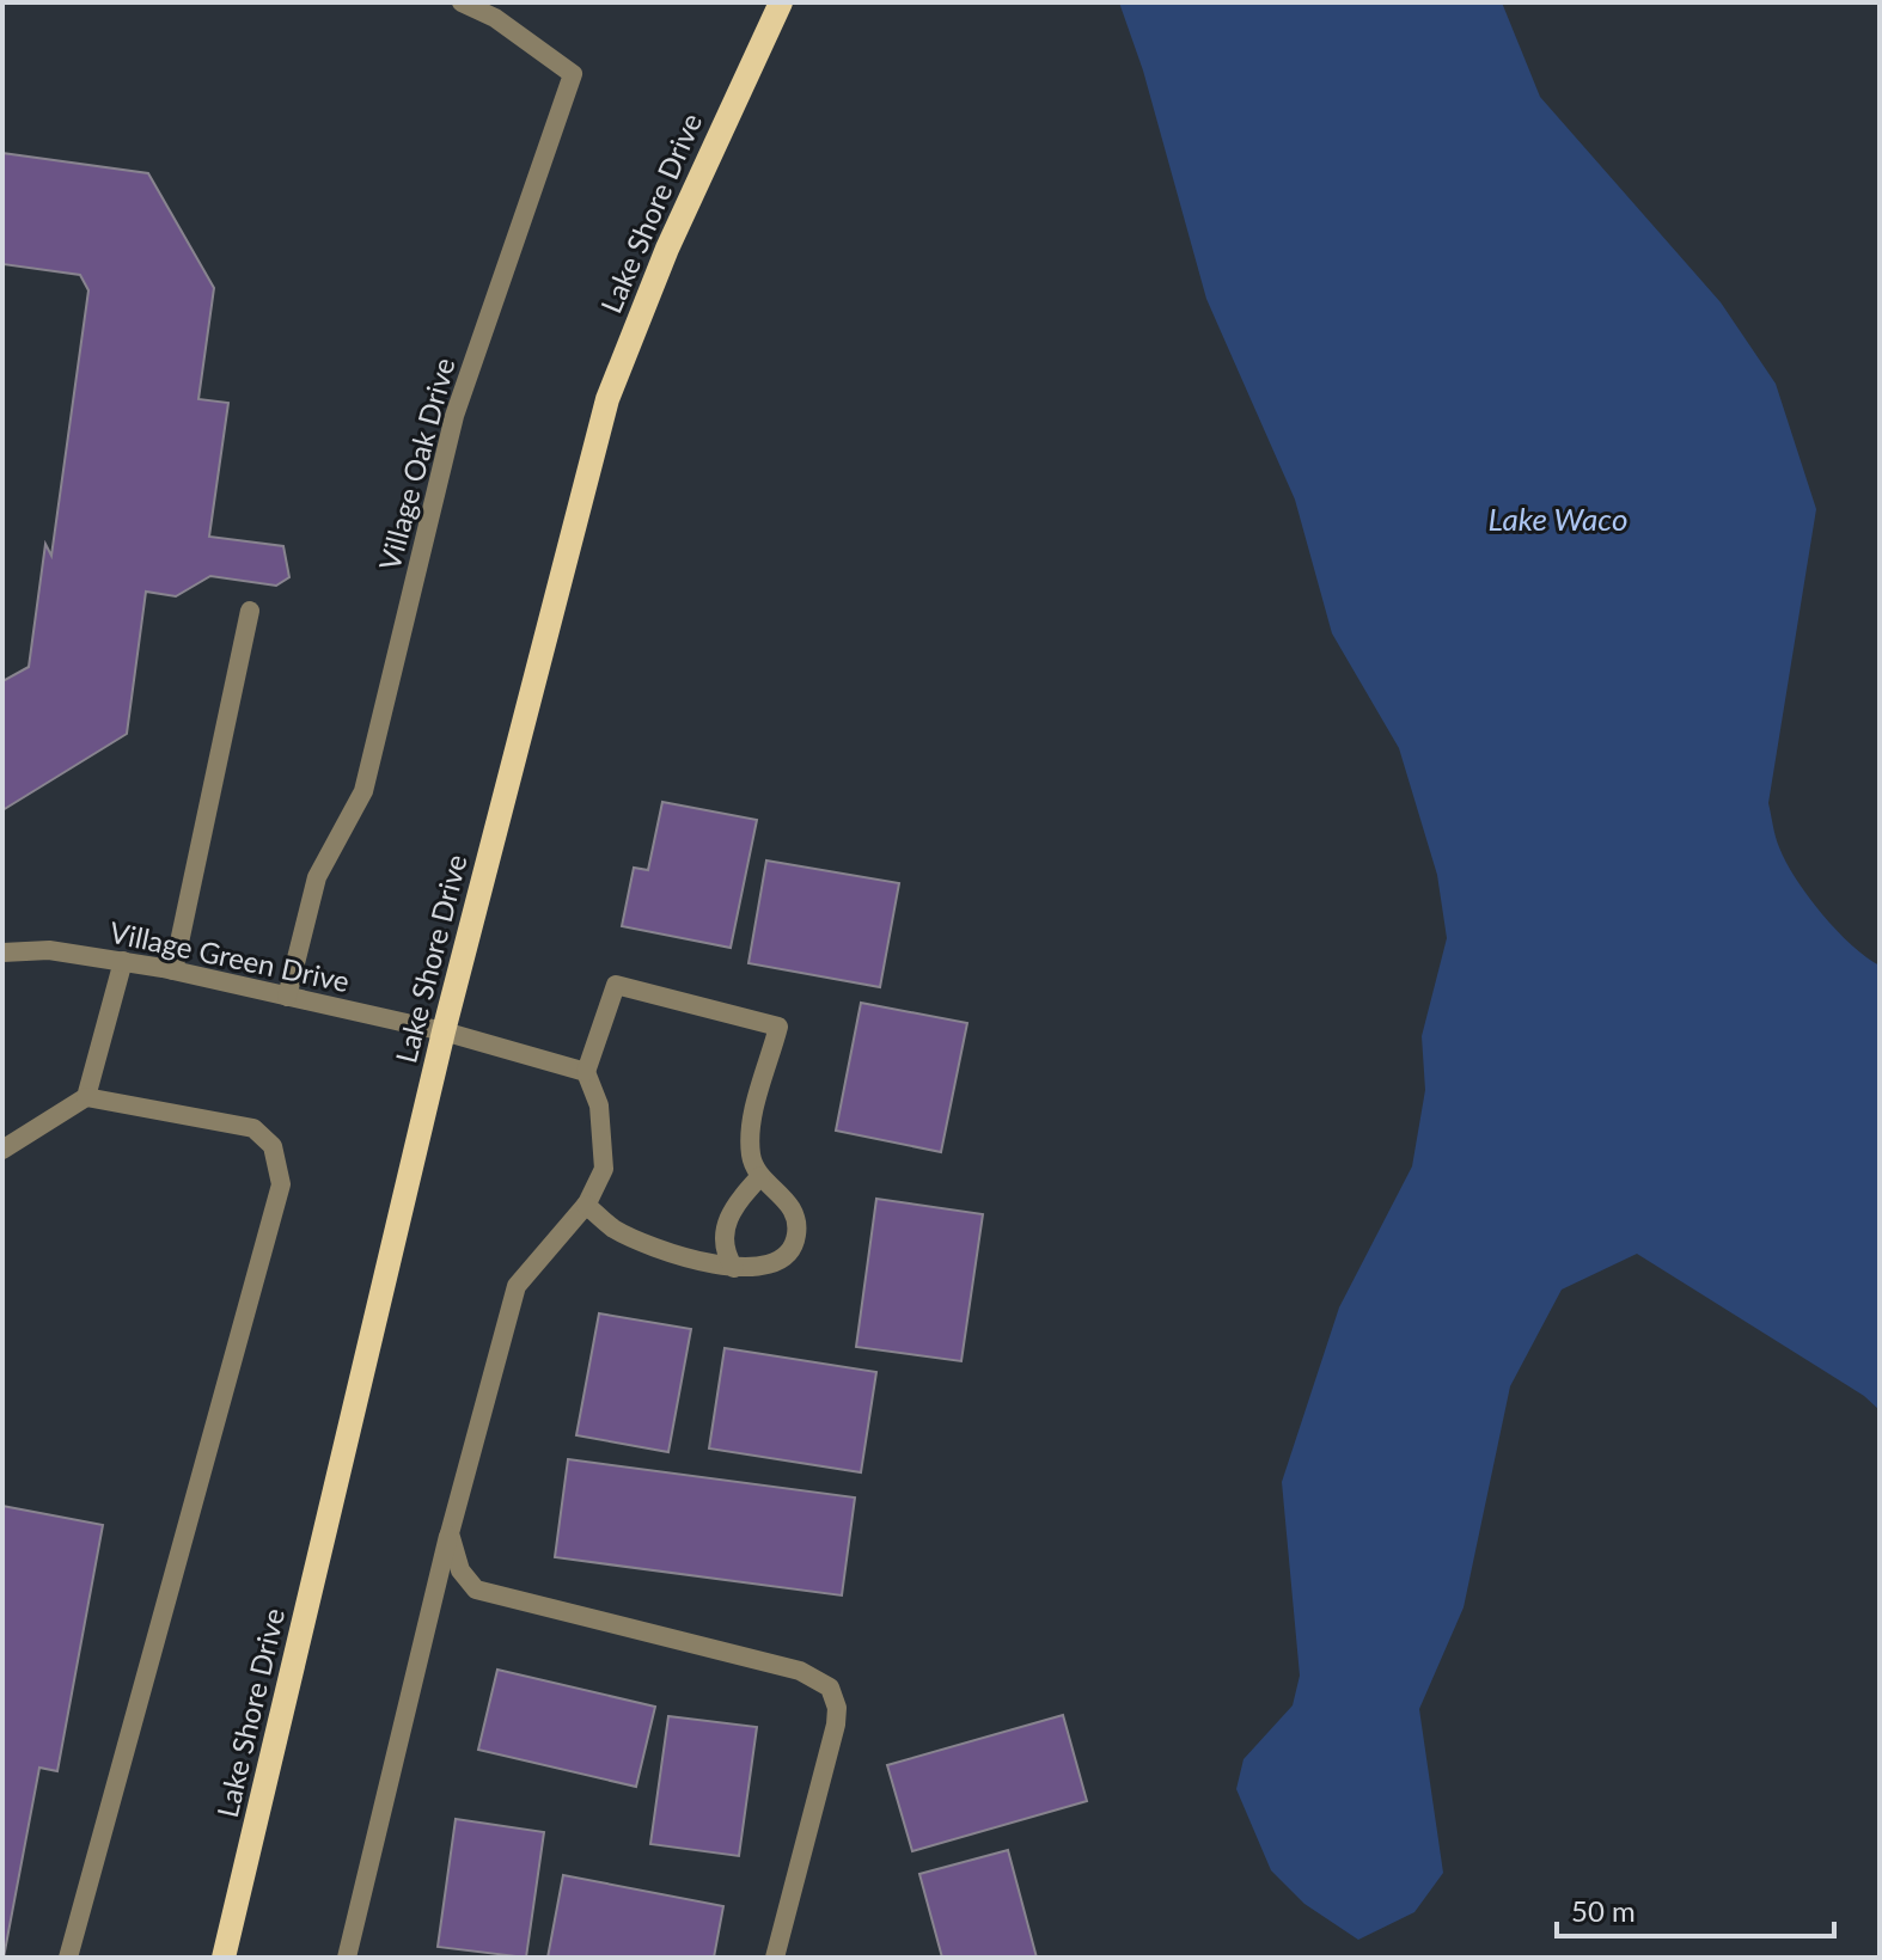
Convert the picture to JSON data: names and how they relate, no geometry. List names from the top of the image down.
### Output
{
  "streets": {
    "main road": ["Lake Shore Drive"],
    "street": ["Village Oak Drive", "Village Green Drive"]
  },
  "crossings": [
    ["Lake Shore Drive", "Village Green Drive"],
    ["Village Oak Drive", "Village Green Drive"]
  ],
  "water": ["Lake Waco"],
  "scale_bar": "50 m"
}
